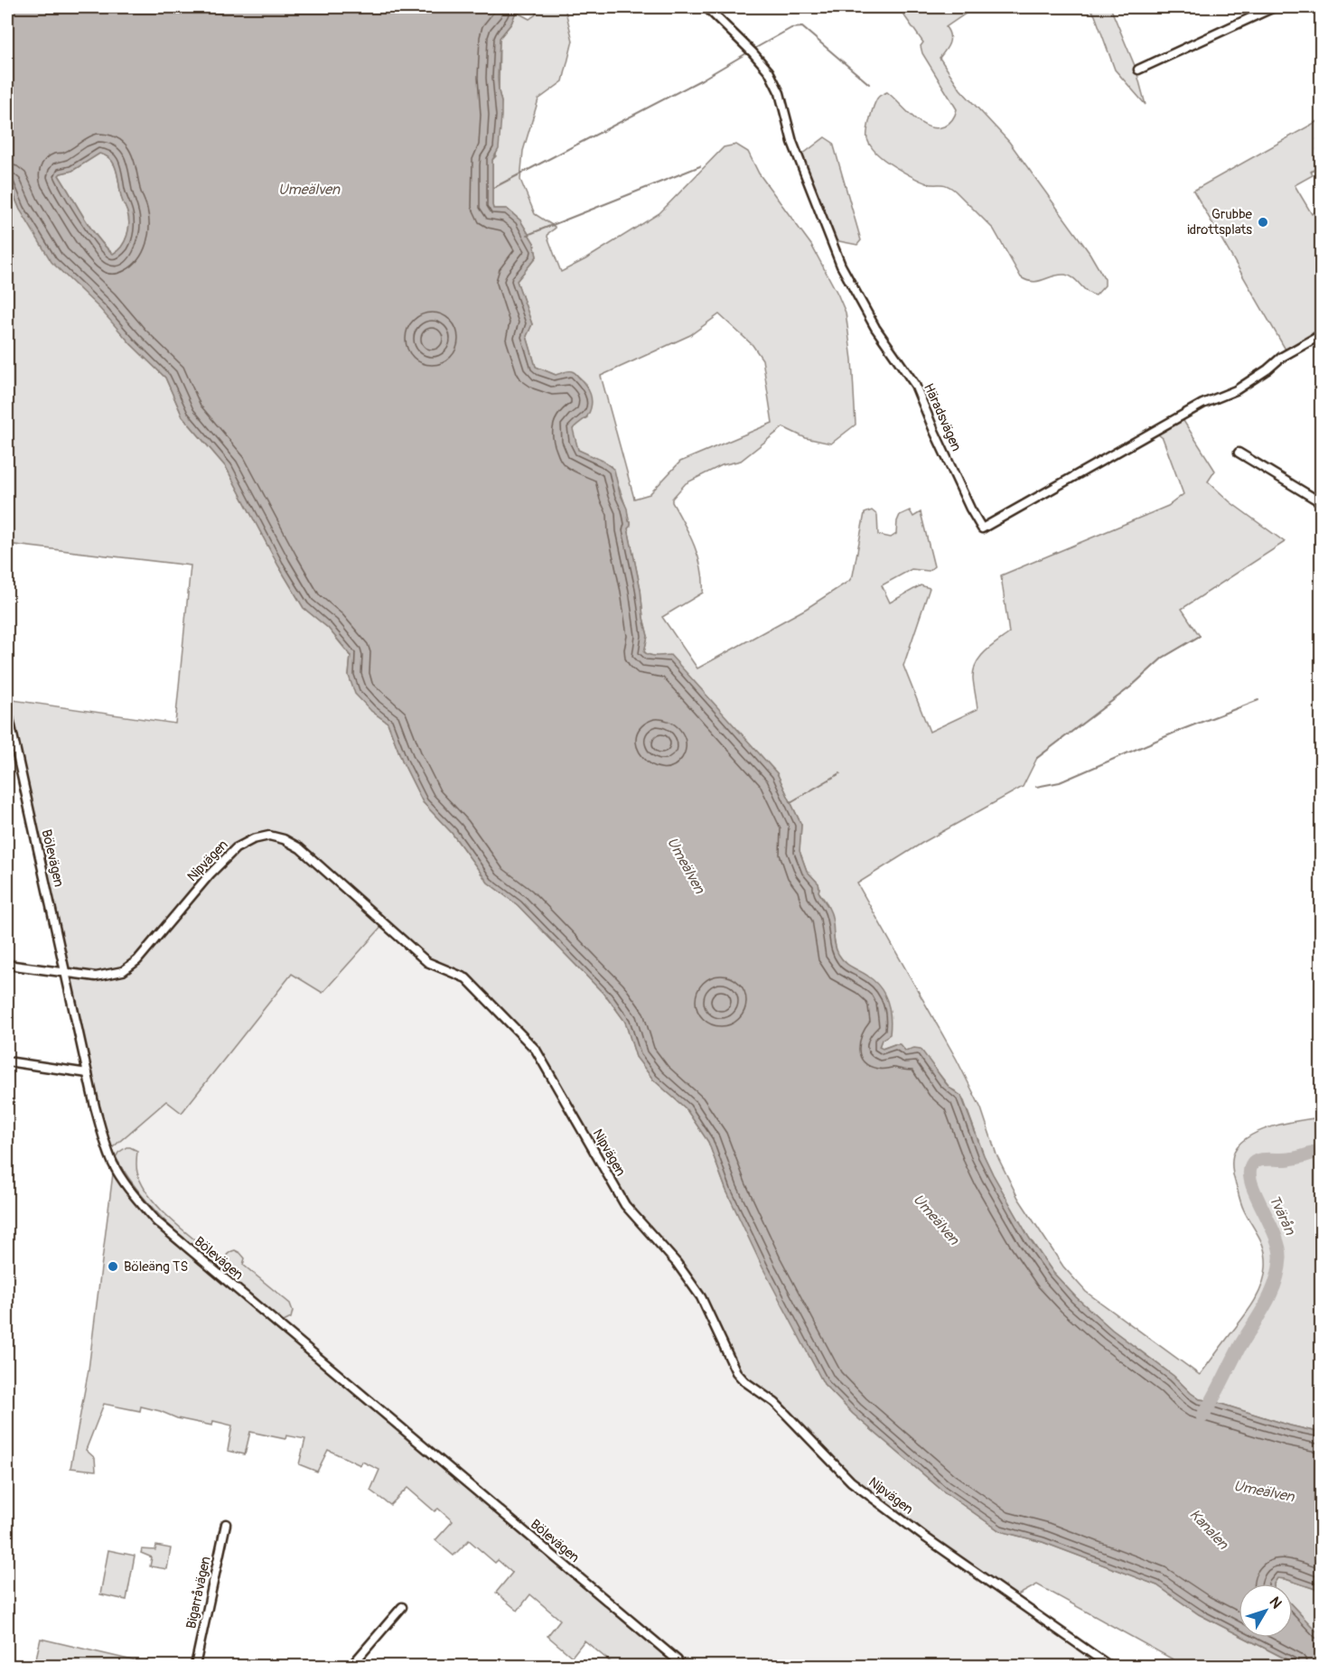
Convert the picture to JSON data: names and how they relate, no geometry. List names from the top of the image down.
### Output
{
  "streets": {
    "street": [
      "Häradsvägen",
      "Bölevägen",
      "Nipvägen",
      "Bigarråvägen"
    ]
  },
  "crossings": [
    ["Bölevägen", "Nipvägen"]
  ],
  "water": ["Umeälven", "Tvärån", "Kanalen"],
  "places": ["Grubbe idrottsplats", "Böleäng TS"],
  "north": "top right"
}
